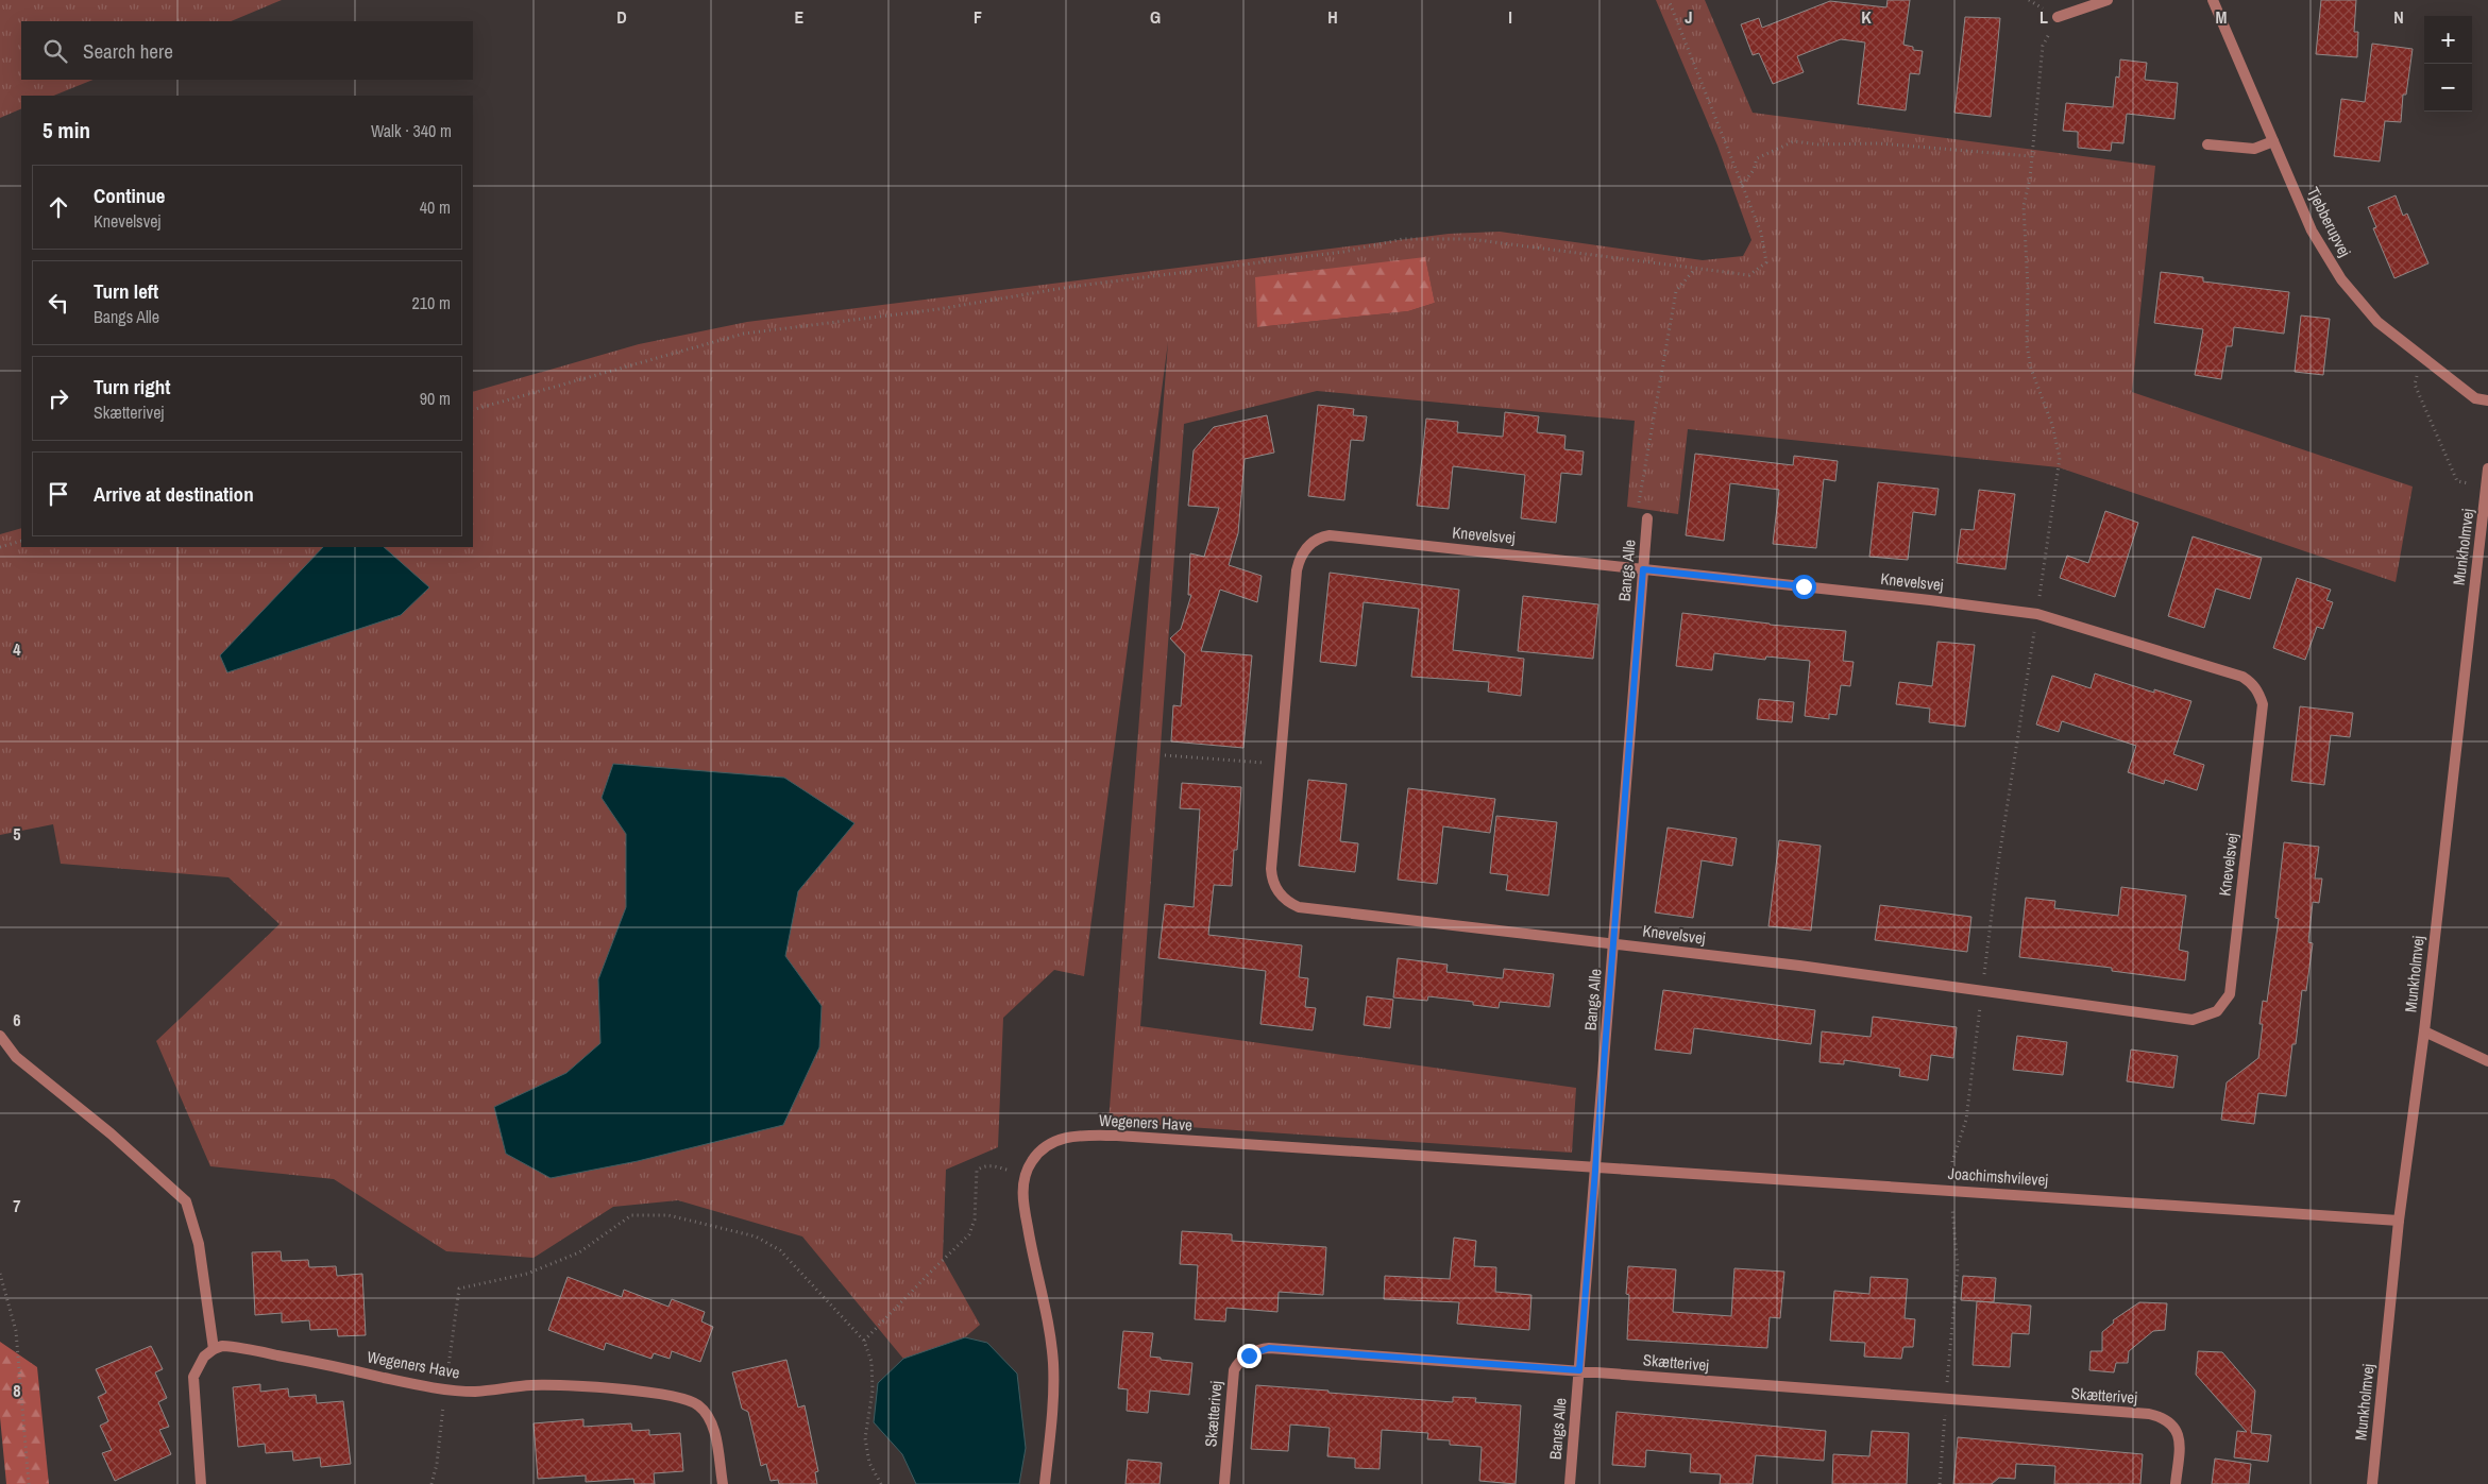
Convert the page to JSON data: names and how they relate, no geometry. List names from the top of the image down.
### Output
{
  "streets": {
    "street": [
      "Tjebberupvej",
      "Knevelsvej",
      "Munkholmvej",
      "Bangs Alle",
      "Wegeners Have",
      "Joachimshvilevej",
      "Skætterivej"
    ]
  },
  "crossings": [
    ["Knevelsvej", "Bangs Alle"],
    ["Munkholmvej", "Joachimshvilevej"],
    ["Bangs Alle", "Wegeners Have"],
    ["Bangs Alle", "Joachimshvilevej"],
    ["Bangs Alle", "Skætterivej"],
    ["Wegeners Have", "Joachimshvilevej"]
  ],
  "page": {
    "map_buttons": ["+", "−"],
    "search": "Search here",
    "heading": ["5 min", "Walk · 340 m"],
    "list": [
      ["Continue", "Knevelsvej", "40 m"],
      ["Turn left", "Bangs Alle", "210 m"],
      ["Turn right", "Skætterivej", "90 m"],
      "Arrive at destination"
    ]
  },
  "grid": {
    "columns": [
      "D",
      "E",
      "F",
      "G",
      "H",
      "I",
      "J",
      "K",
      "L",
      "M",
      "N"
    ],
    "rows": [
      "4",
      "5",
      "6",
      "7",
      "8"
    ]
  }
}
